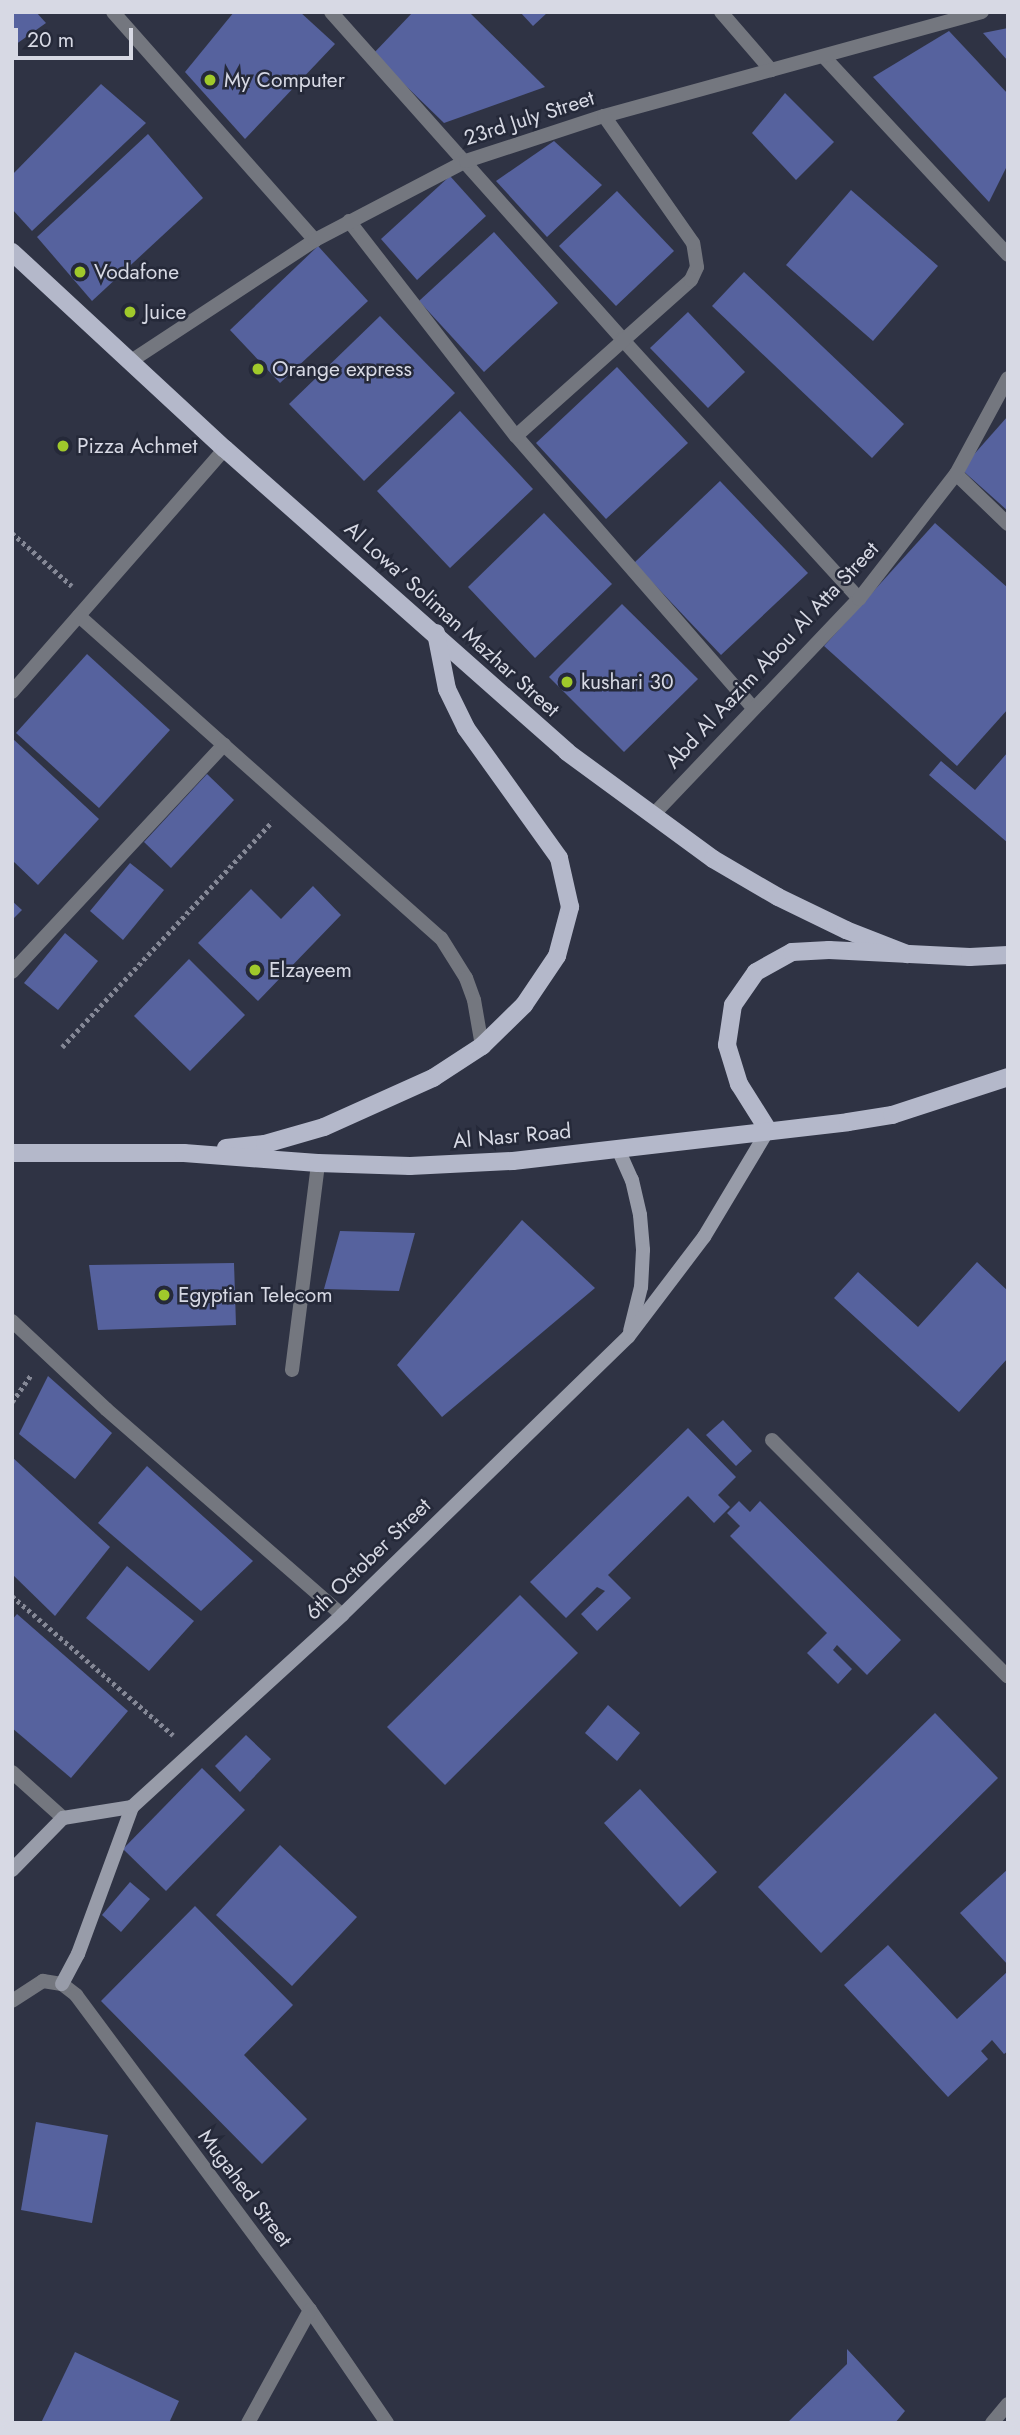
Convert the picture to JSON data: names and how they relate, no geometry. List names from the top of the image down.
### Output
{
  "streets": {
    "main road": ["Al Lowa' Soliman Mazhar Street", "Al Nasr Road"],
    "street": [
      "23rd July Street",
      "Abd Al Aazim Abou Al Atta Street",
      "6th October Street",
      "Mugahed Street"
    ]
  },
  "crossings": [
    ["23rd July Street", "Al Lowa' Soliman Mazhar Street"],
    ["Al Lowa' Soliman Mazhar Street", "Abd Al Aazim Abou Al Atta Street"],
    ["Al Nasr Road", "6th October Street"],
    ["6th October Street", "Mugahed Street"]
  ],
  "places": [
    "My Computer",
    "Vodafone",
    "Juice",
    "Orange express",
    "Pizza Achmet",
    "kushari 30",
    "Elzayeem",
    "Egyptian Telecom"
  ],
  "scale_bar": "20 m"
}
